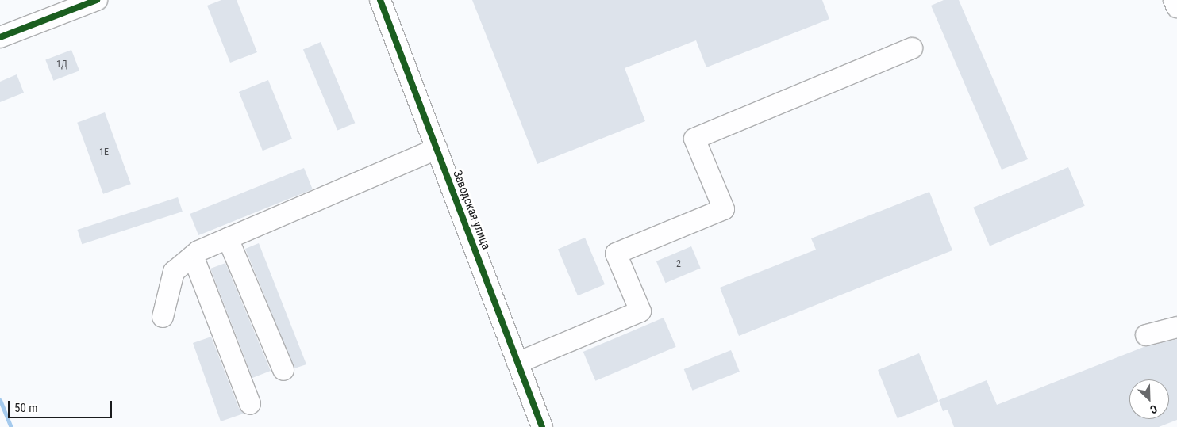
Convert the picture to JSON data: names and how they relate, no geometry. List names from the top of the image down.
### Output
{
  "streets": {
    "street": ["Заводская улица"]
  },
  "house_numbers": ["1Д", "1Е", "2"],
  "scale_bar": "50 m",
  "north": "bottom right"
}
